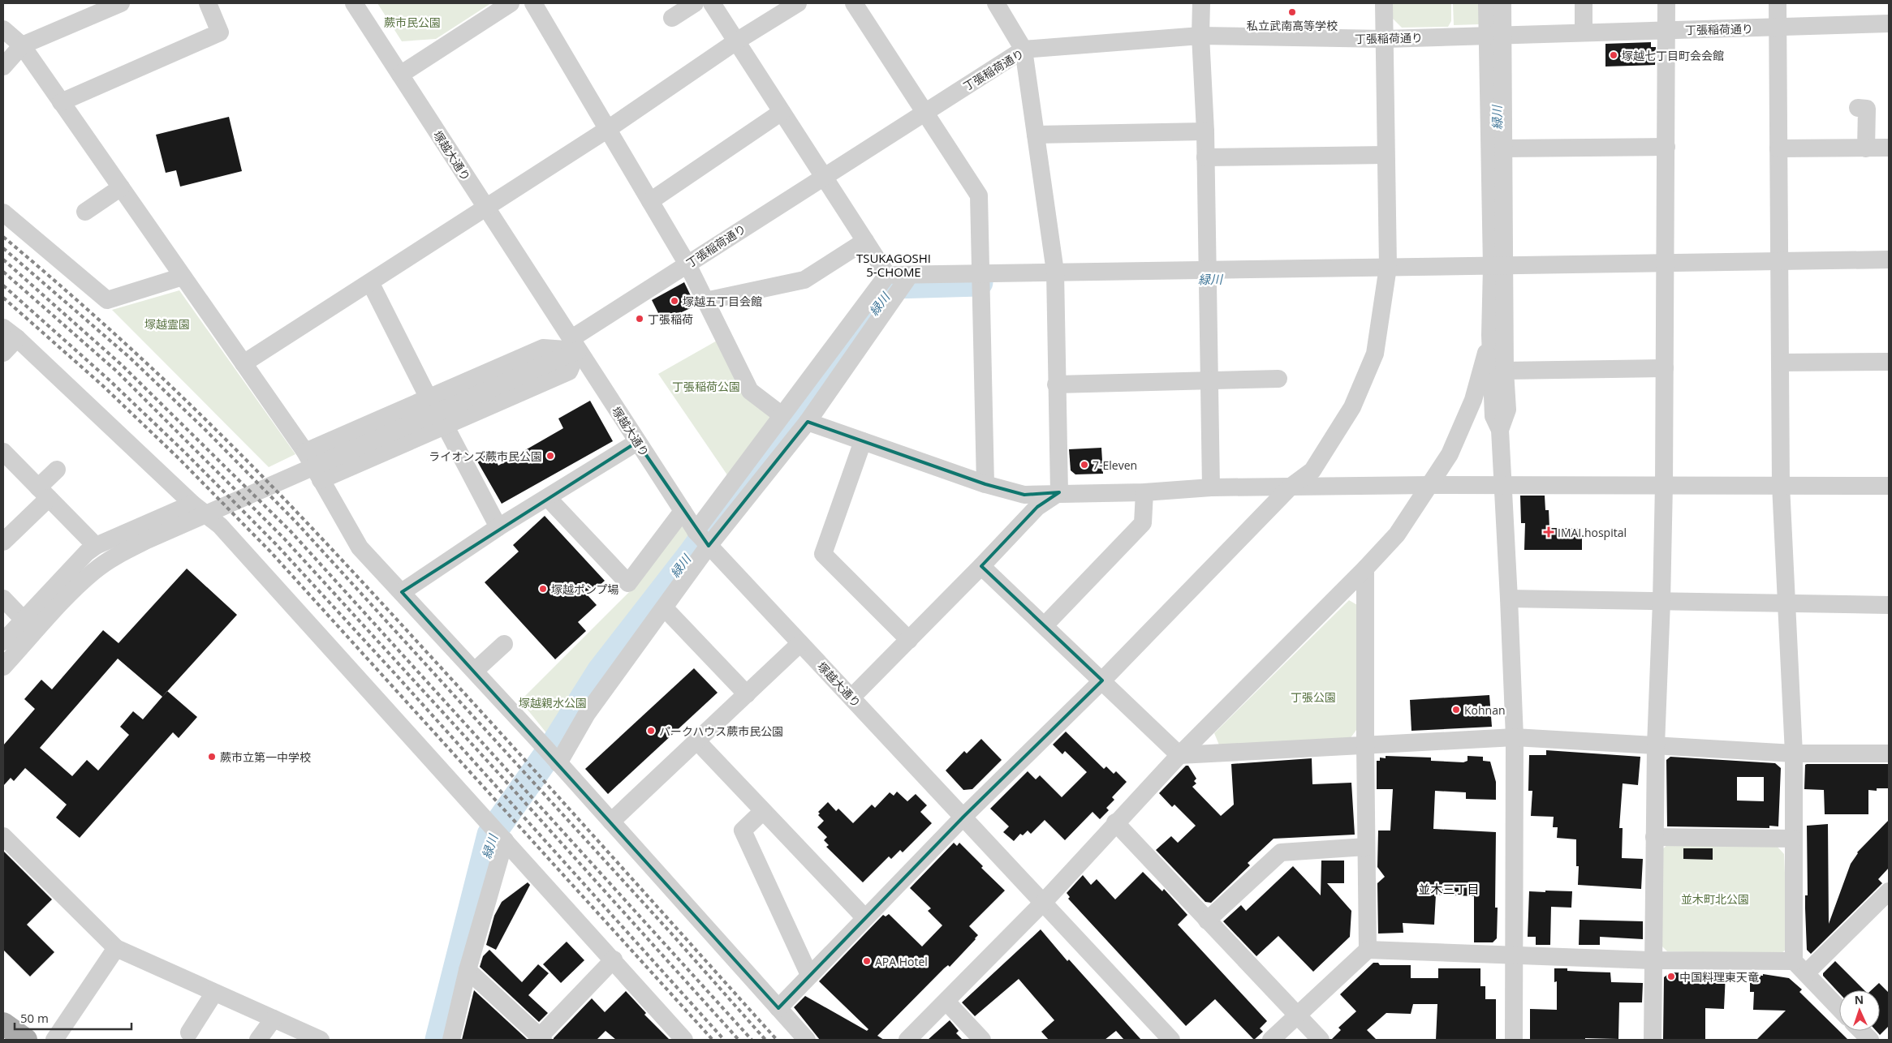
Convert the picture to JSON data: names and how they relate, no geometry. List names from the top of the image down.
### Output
{
  "streets": {
    "street": ["丁張稲荷通り", "塚越大通り"]
  },
  "crossings": [
    ["丁張稲荷通り", "塚越大通り"]
  ],
  "districts": ["TSUKAGOSHI 5-CHOME", "並木三丁目"],
  "water": ["緑川"],
  "parks": [
    "蕨市民公園",
    "塚越霊園",
    "丁張稲荷公園",
    "丁張公園",
    "塚越親水公園",
    "並木町北公園"
  ],
  "places": {
    "other": [
      "私立武南高等学校",
      "塚越七丁目町会会館",
      "塚越五丁目会館",
      "丁張稲荷",
      "ライオンズ蕨市民公園",
      "7-Eleven",
      "塚越ポンプ場",
      "Kohnan",
      "パークハウス蕨市民公園",
      "蕨市立第一中学校",
      "APA Hotel",
      "中国料理東天竜"
    ],
    "health": ["IMAI.hospital"]
  },
  "scale_bar": "50 m",
  "north": "top"
}
